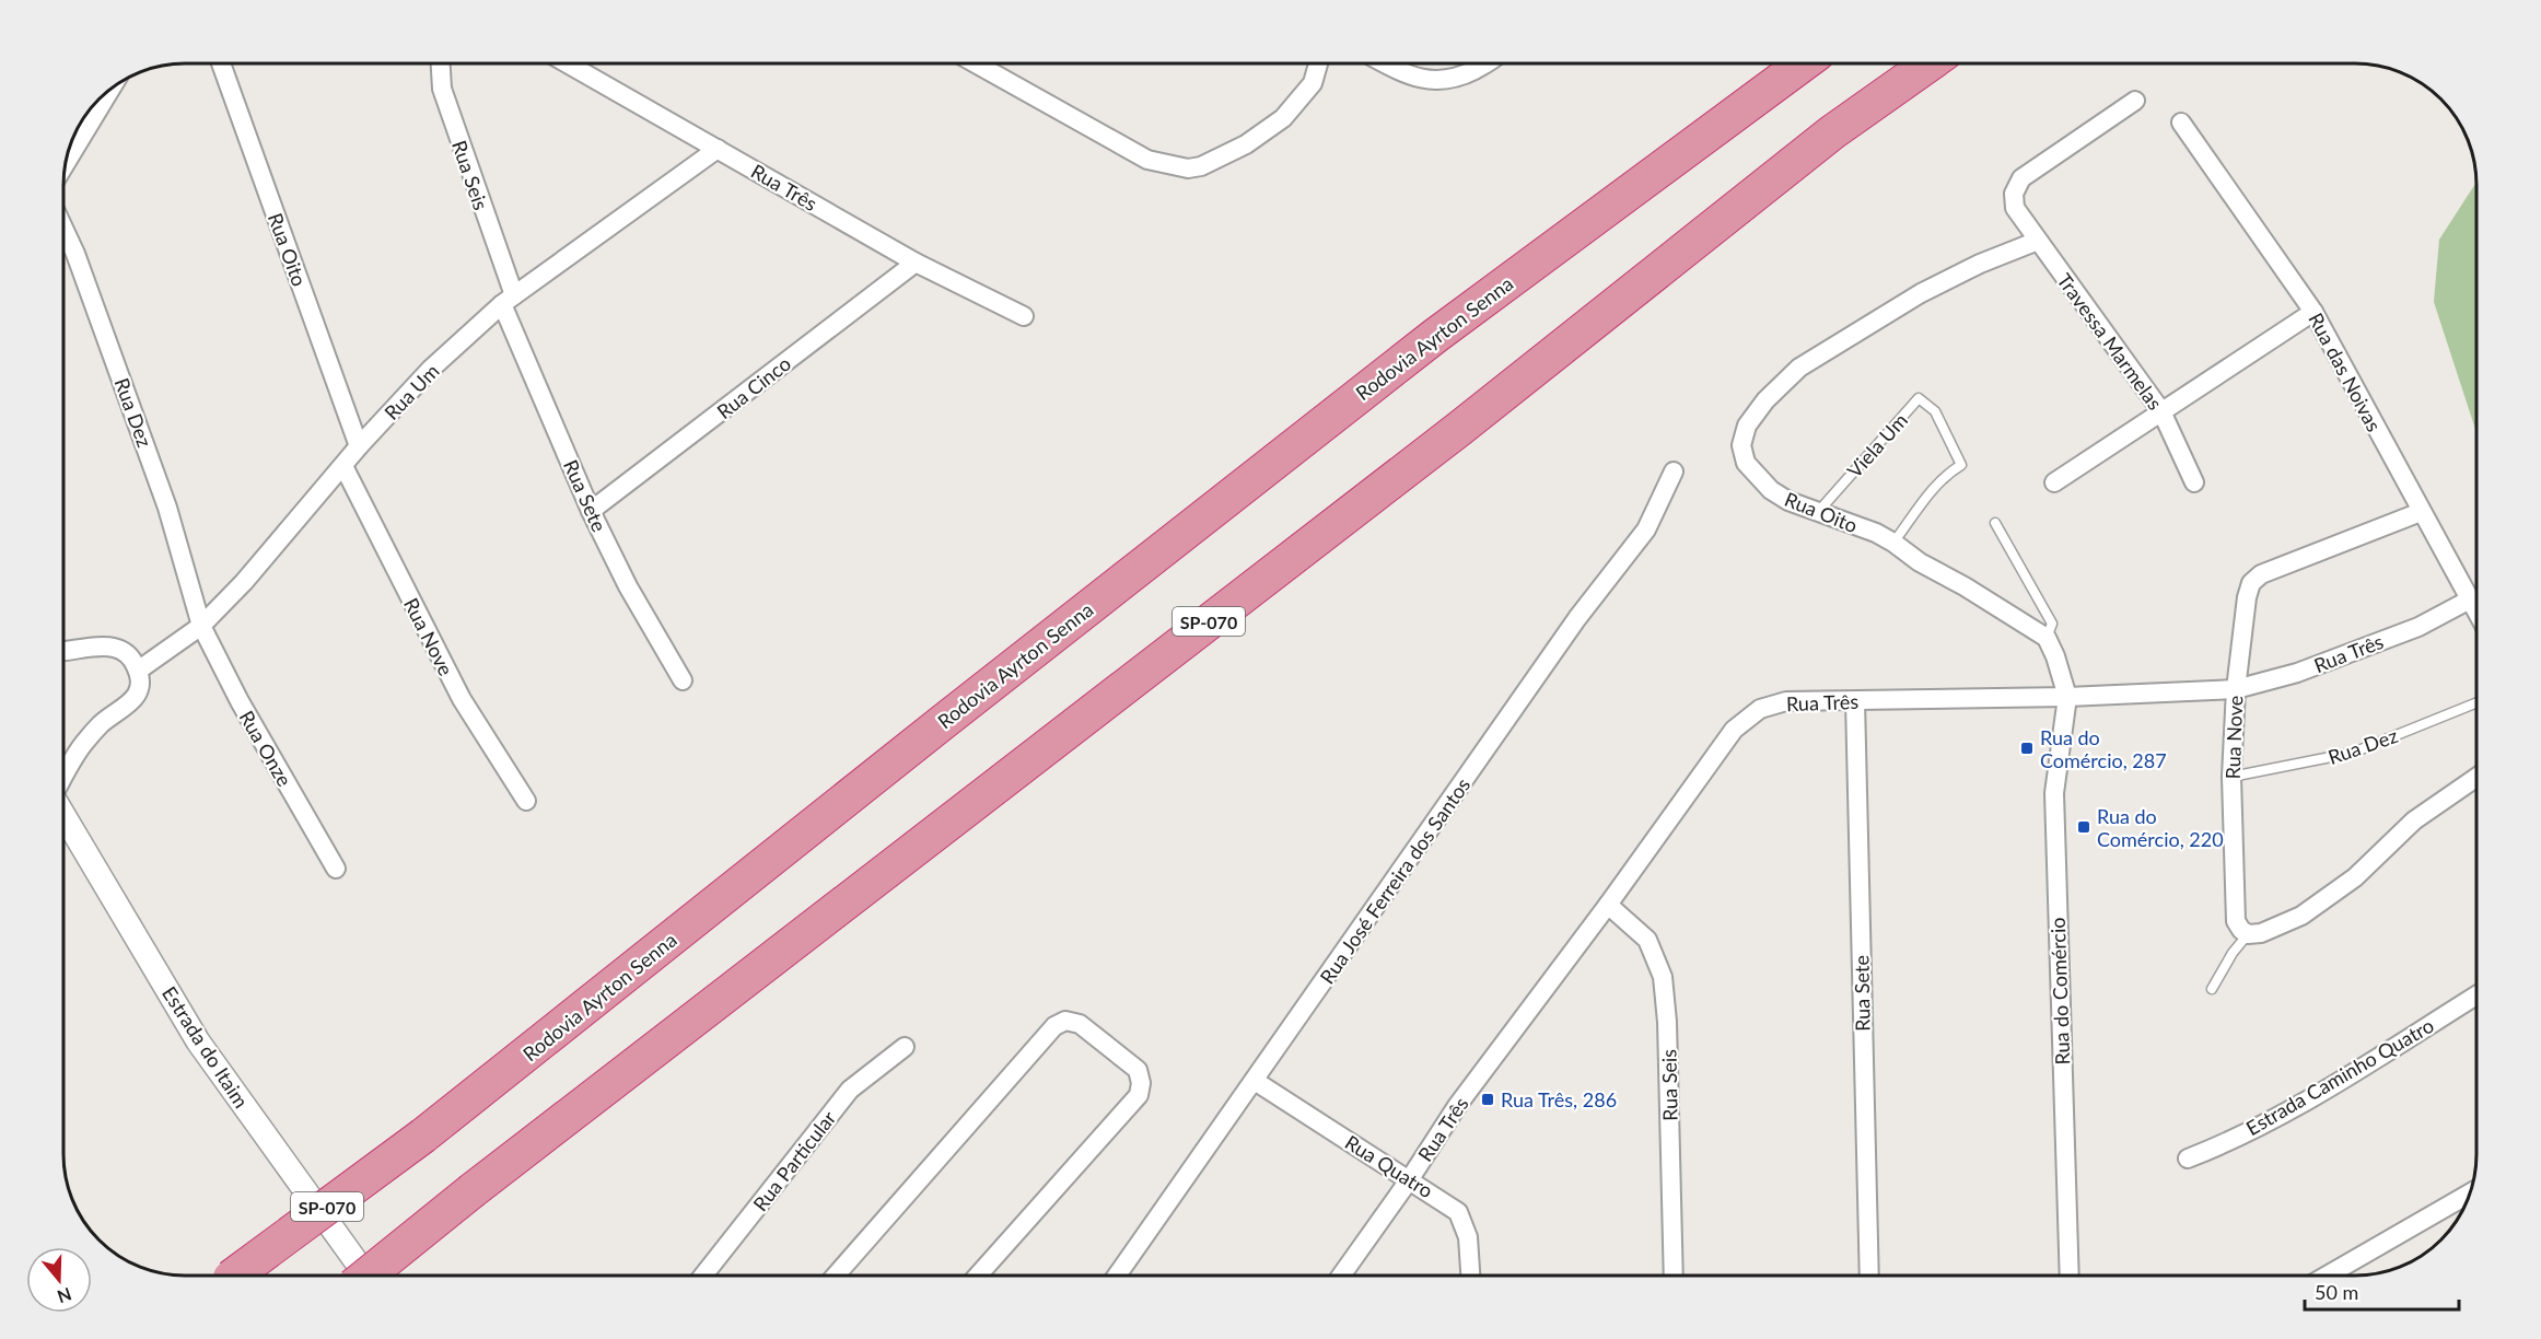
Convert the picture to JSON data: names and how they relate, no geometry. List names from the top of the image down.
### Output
{
  "streets": {
    "highway": ["Rodovia Ayrton Senna", "SP-070"],
    "street": [
      "Rua Seis",
      "Rua Três",
      "Rua Oito",
      "Travessa Marmelas",
      "Rua das Noivas",
      "Rua Cinco",
      "Rua Um",
      "Rua Dez",
      "Rua Sete",
      "Rua Nove",
      "Rua Onze",
      "Rua José Ferreira dos Santos",
      "Rua do Comércio",
      "Estrada do Itaim",
      "Estrada Caminho Quatro",
      "Rua Particular",
      "Rua Quatro"
    ],
    "lane": ["Viela Um"]
  },
  "crossings": [
    ["Rua Seis", "Rua Três"],
    ["Rua Seis", "Rua Um"],
    ["Rua Seis", "Rua Sete"],
    ["Rua Três", "Rua das Noivas"],
    ["Rua Três", "Rua Cinco"],
    ["Rua Três", "Rua Um"],
    ["Rua Três", "Rua Sete"],
    ["Rua Três", "Rua Nove"],
    ["Rua Três", "Rua do Comércio"],
    ["Rua Três", "Rua Quatro"],
    ["Rua Oito", "Travessa Marmelas"],
    ["Rua Oito", "Rua Um"],
    ["Rua Oito", "Viela Um"],
    ["Rua das Noivas", "Rua Nove"],
    ["Rua Cinco", "Rua Sete"],
    ["Rua Um", "Rua Dez"],
    ["Rua Um", "Rua Sete"],
    ["Rua Um", "Rua Nove"],
    ["Rua Um", "Rua Onze"],
    ["Rua Dez", "Rua Nove"],
    ["Rua Dez", "Rua Onze"],
    ["Rua José Ferreira dos Santos", "Rua Quatro"]
  ],
  "places": {
    "transit": ["Rua do Comércio, 287", "Rua do Comércio, 220", "Rua Três, 286"]
  },
  "scale_bar": "50 m",
  "north": "bottom"
}
